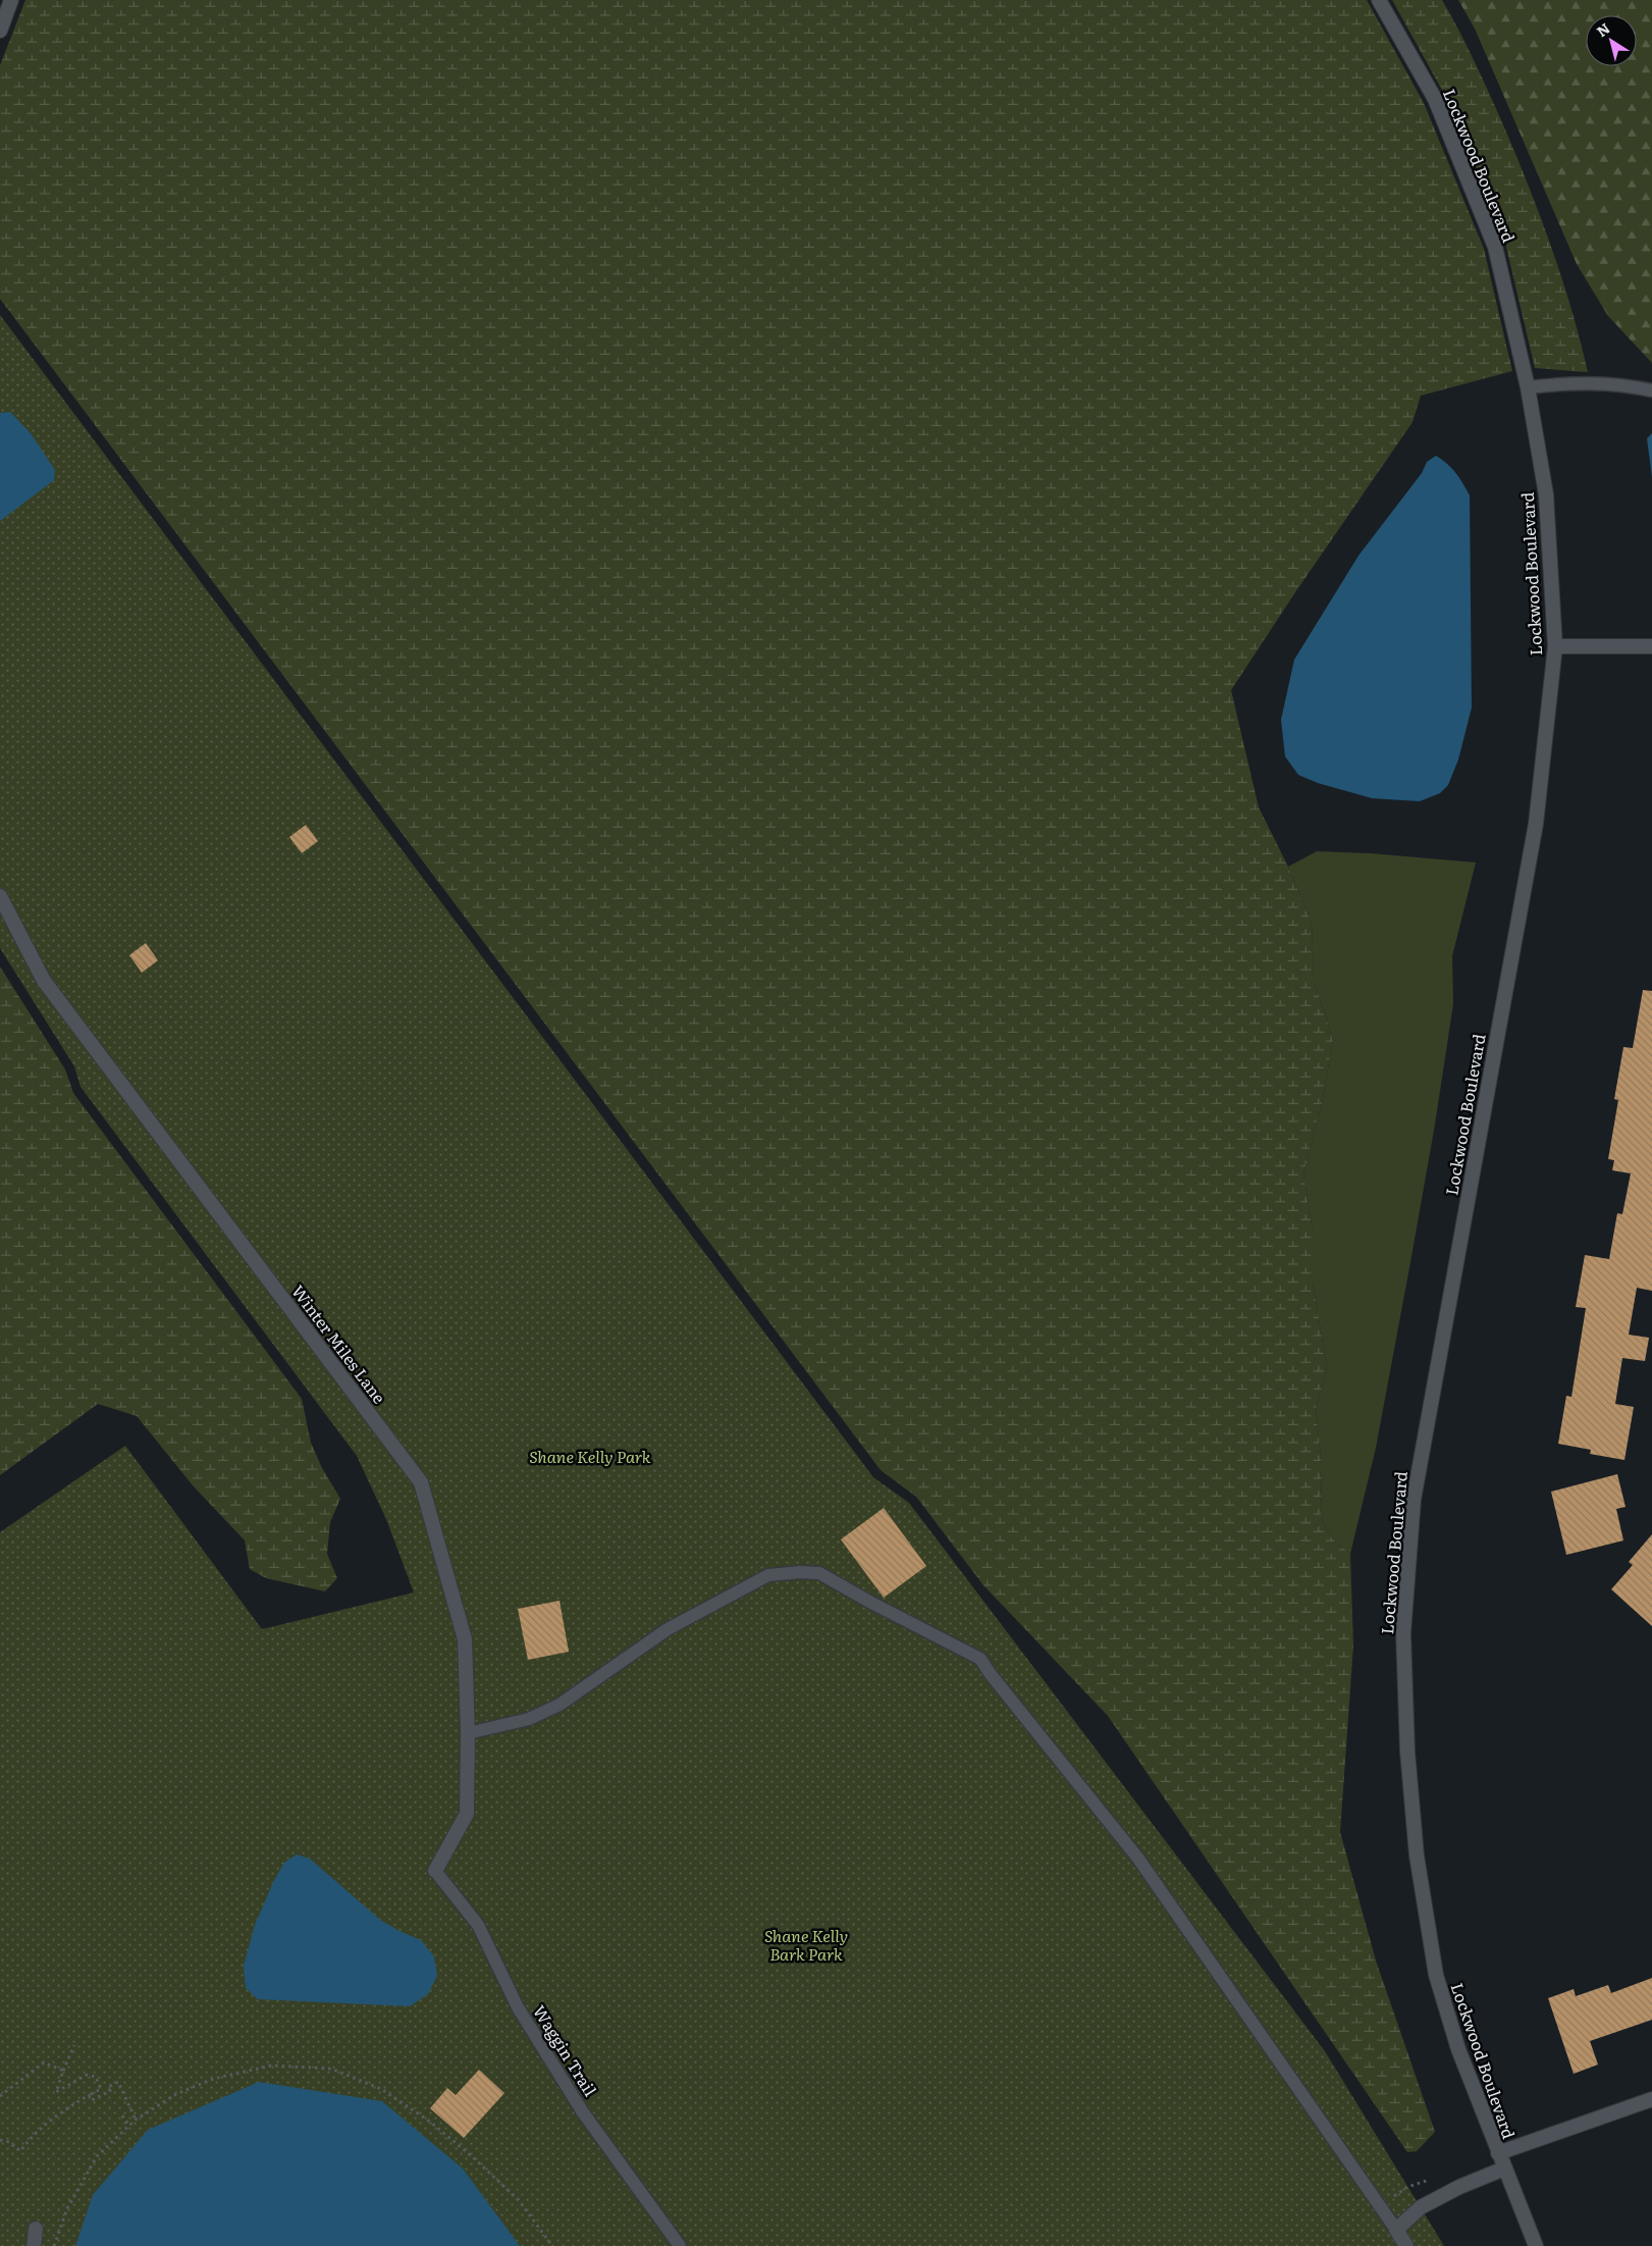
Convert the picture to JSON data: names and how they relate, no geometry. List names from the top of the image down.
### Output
{
  "streets": {
    "street": ["Lockwood Boulevard", "Winter Miles Lane"],
    "lane": ["Waggin Trail"]
  },
  "crossings": [
    ["Winter Miles Lane", "Waggin Trail"]
  ],
  "parks": ["Shane Kelly Park", "Shane Kelly Bark Park"],
  "north": "top left"
}
